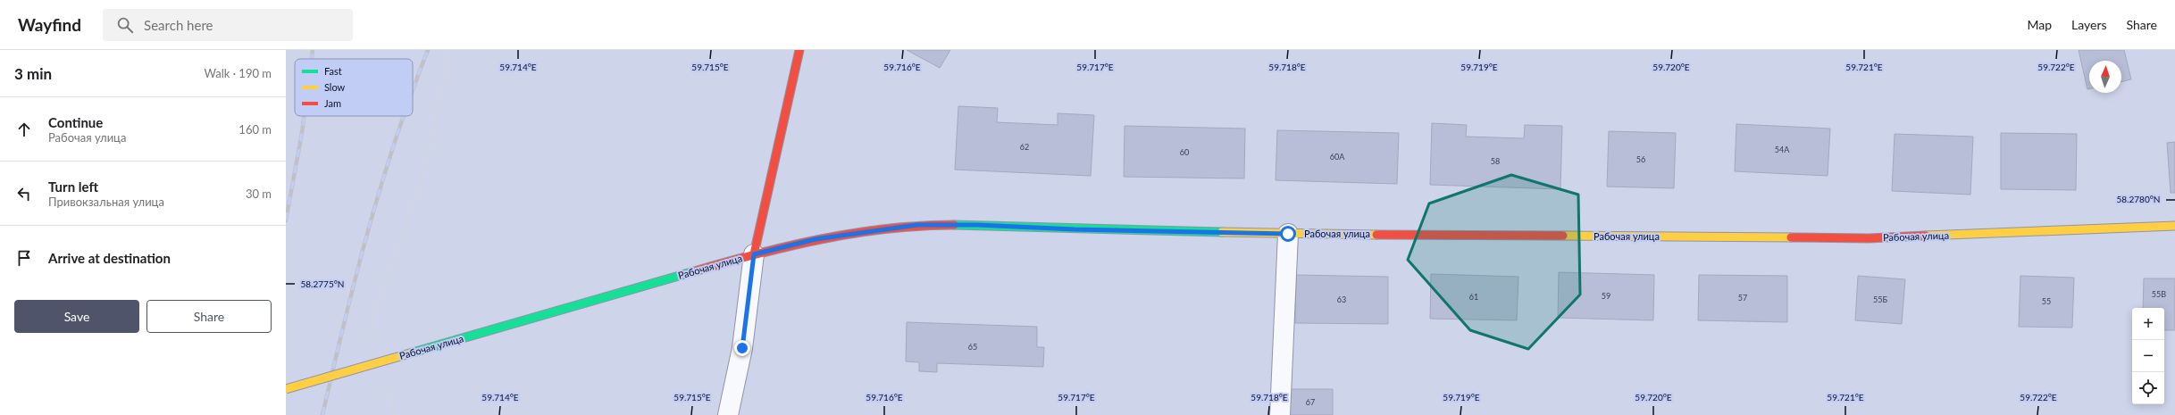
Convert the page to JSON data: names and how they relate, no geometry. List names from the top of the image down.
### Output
{
  "streets": {
    "street": ["Рабочая улица"]
  },
  "house_numbers": [
    "62",
    "54А",
    "60",
    "60А",
    "56",
    "58",
    "55В",
    "59",
    "61",
    "57",
    "63",
    "55Б",
    "55",
    "65",
    "67"
  ],
  "legend": ["Fast", "Slow", "Jam"],
  "north": "top",
  "page": {
    "header": "Wayfind",
    "search": "Search here",
    "nav": ["Map", "Layers", "Share"],
    "heading": ["3 min", "Walk · 190 m"],
    "list": [
      ["Continue", "Рабочая улица", "160 m"],
      ["Turn left", "Привокзальная улица", "30 m"],
      "Arrive at destination"
    ],
    "buttons": ["Save", "Share"],
    "map_buttons": ["+", "−"]
  },
  "coordinates": [
    "59.714°E",
    "59.715°E",
    "59.716°E",
    "59.717°E",
    "59.718°E",
    "59.719°E",
    "59.720°E",
    "59.721°E",
    "59.722°E",
    "58.2780°N",
    "58.2775°N"
  ]
}
